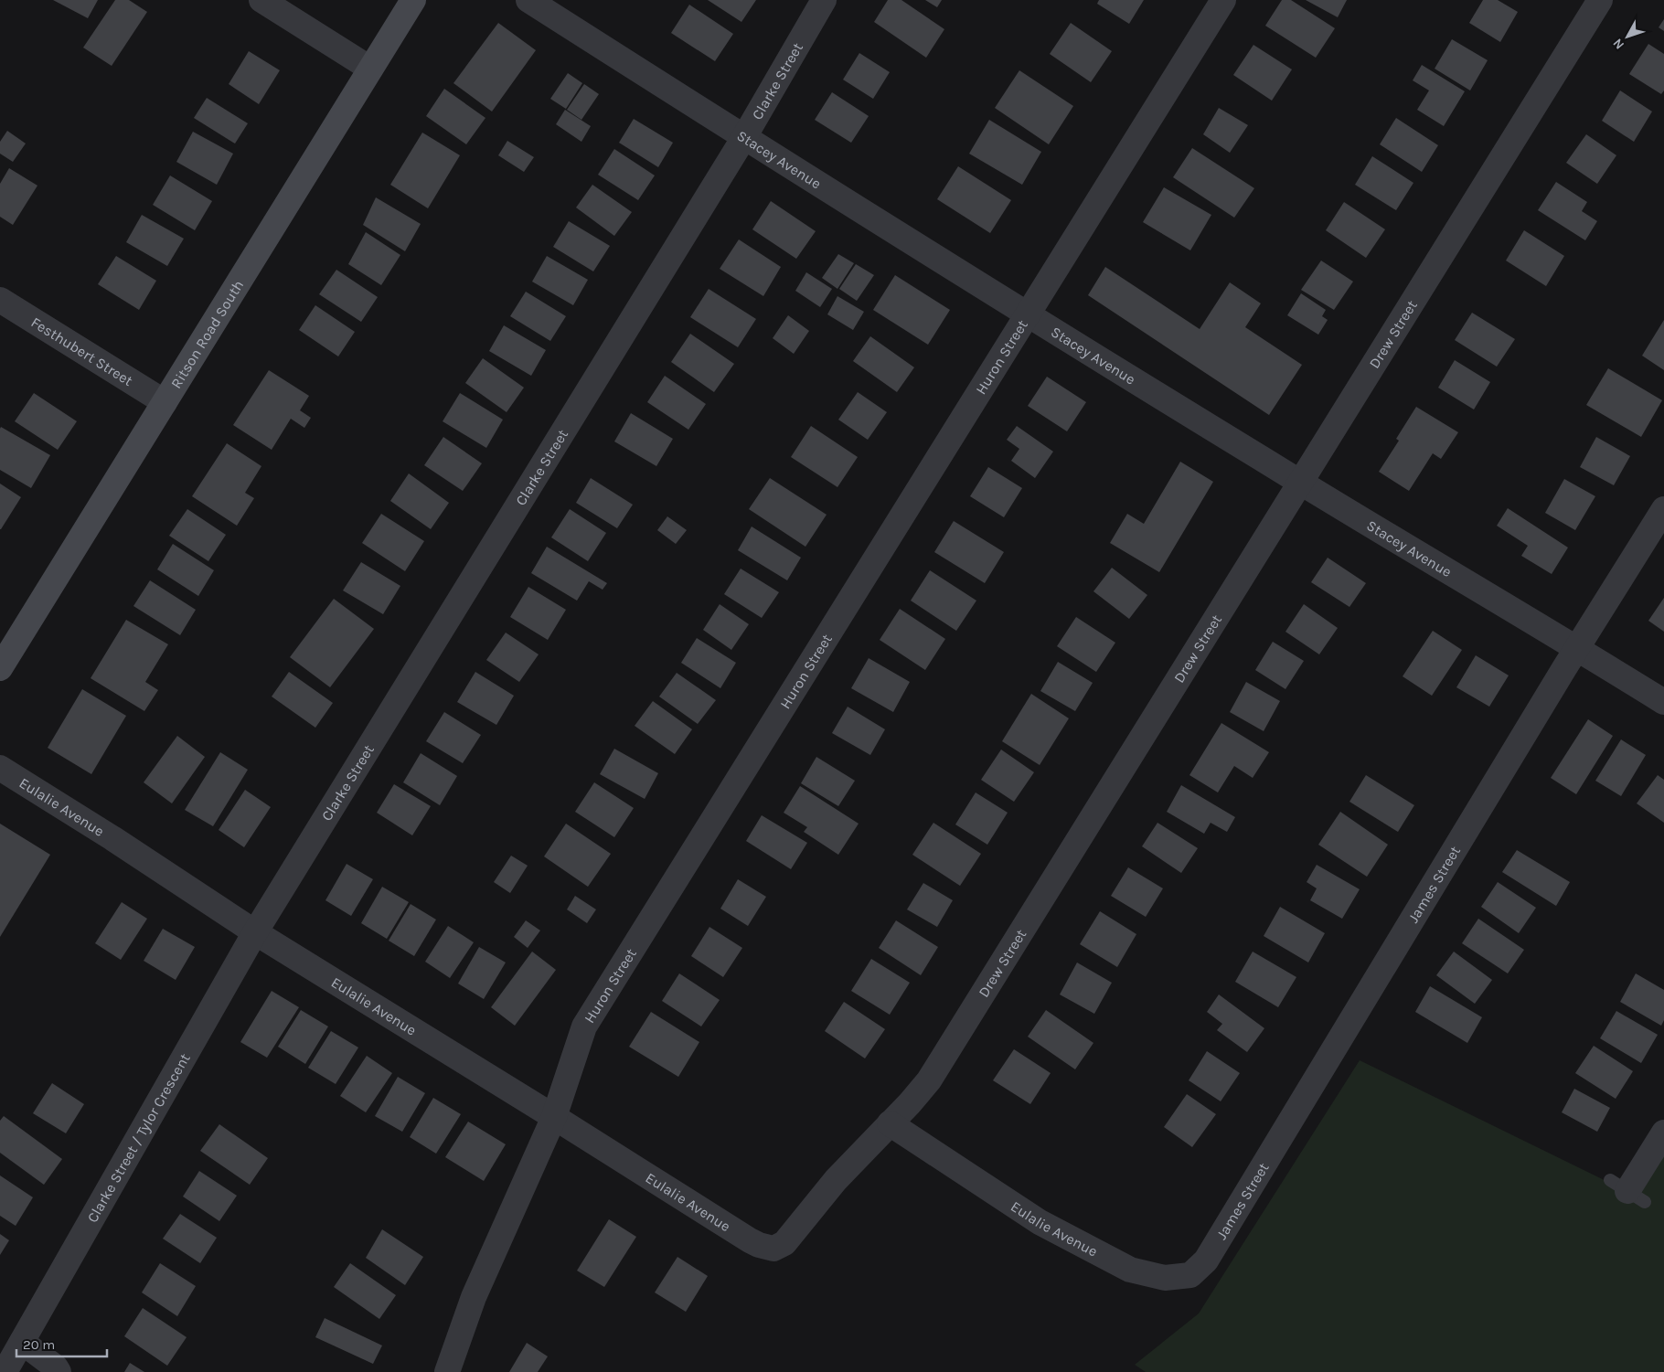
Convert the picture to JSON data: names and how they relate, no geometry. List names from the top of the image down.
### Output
{
  "streets": {
    "main road": ["Ritson Road South"],
    "street": [
      "Clarke Street",
      "Stacey Avenue",
      "Drew Street",
      "Festhubert Street",
      "Huron Street",
      "Eulalie Avenue",
      "James Street",
      "Clarke Street / Tylor Crescent"
    ]
  },
  "crossings": [
    ["Clarke Street", "Stacey Avenue"],
    ["Clarke Street", "Eulalie Avenue"],
    ["Clarke Street", "Clarke Street / Tylor Crescent"],
    ["Stacey Avenue", "Drew Street"],
    ["Stacey Avenue", "Huron Street"],
    ["Stacey Avenue", "James Street"],
    ["Ritson Road South", "Festhubert Street"],
    ["Drew Street", "Eulalie Avenue"],
    ["Huron Street", "Eulalie Avenue"],
    ["Eulalie Avenue", "James Street"],
    ["Eulalie Avenue", "Clarke Street / Tylor Crescent"]
  ],
  "scale_bar": "20 m",
  "north": "bottom left"
}
